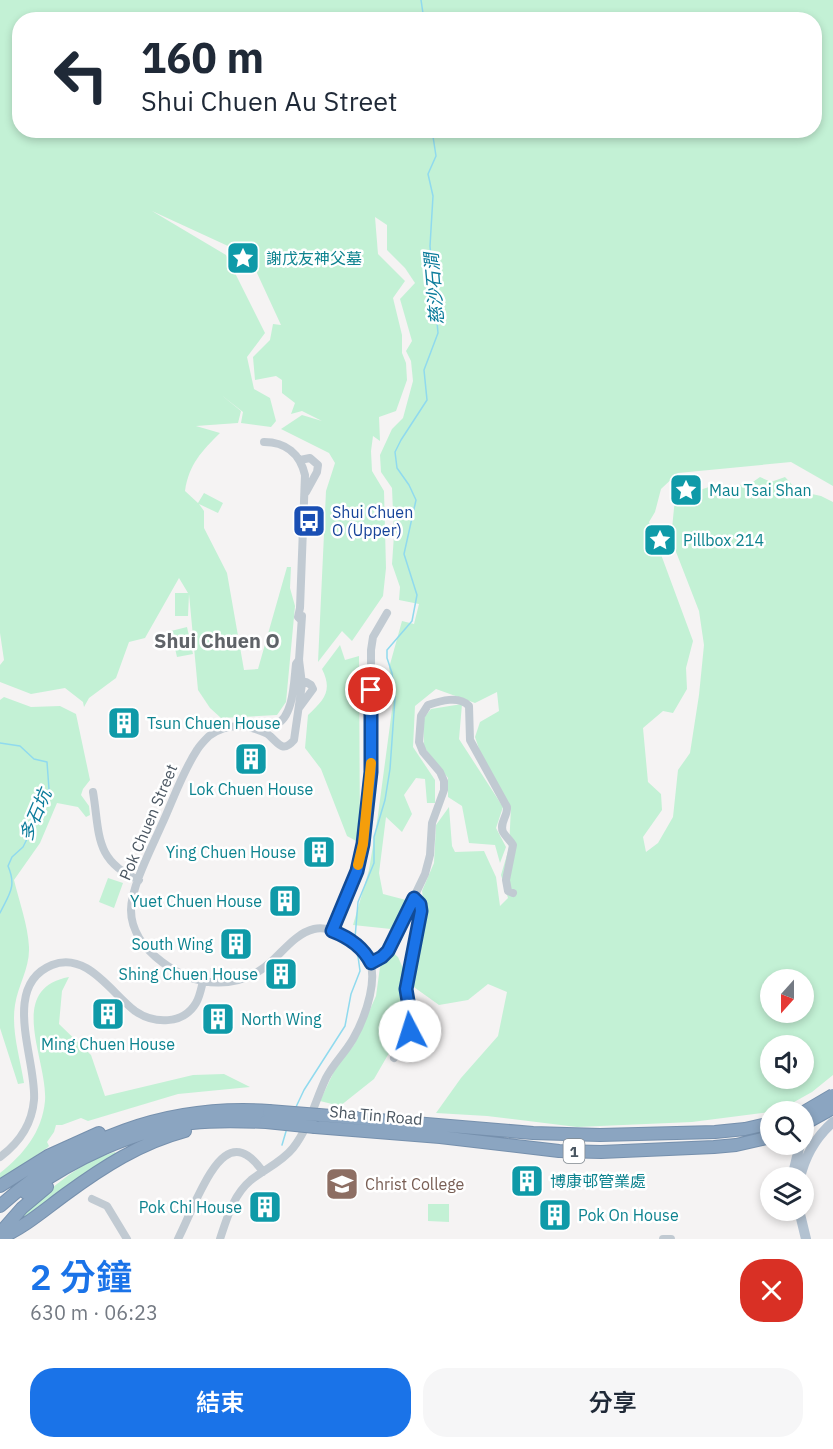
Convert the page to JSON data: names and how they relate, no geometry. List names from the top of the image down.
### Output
{
  "streets": {
    "highway": ["Sha Tin Road", "1"],
    "street": ["Pok Chuen Street"]
  },
  "districts": ["Shui Chuen O"],
  "water": ["慈沙石澗", "多石坑"],
  "places": {
    "place": ["謝戊友神父墓", "Mau Tsai Shan", "Pillbox 214"],
    "bus stop": ["Shui Chuen O (Upper)"],
    "building": [
      "Tsun Chuen House",
      "Lok Chuen House",
      "Ying Chuen House",
      "Yuet Chuen House",
      "South Wing",
      "Shing Chuen House",
      "Ming Chuen House",
      "North Wing",
      "博康邨管業處",
      "Pok Chi House",
      "Pok On House"
    ],
    "school or university": ["Christ College"]
  },
  "north": "bottom",
  "page": {
    "turn": ["160 m", "Shui Chuen Au Street"],
    "heading": ["2 分鐘", "630 m · 06:23"],
    "buttons": ["結束", "分享"]
  }
}
